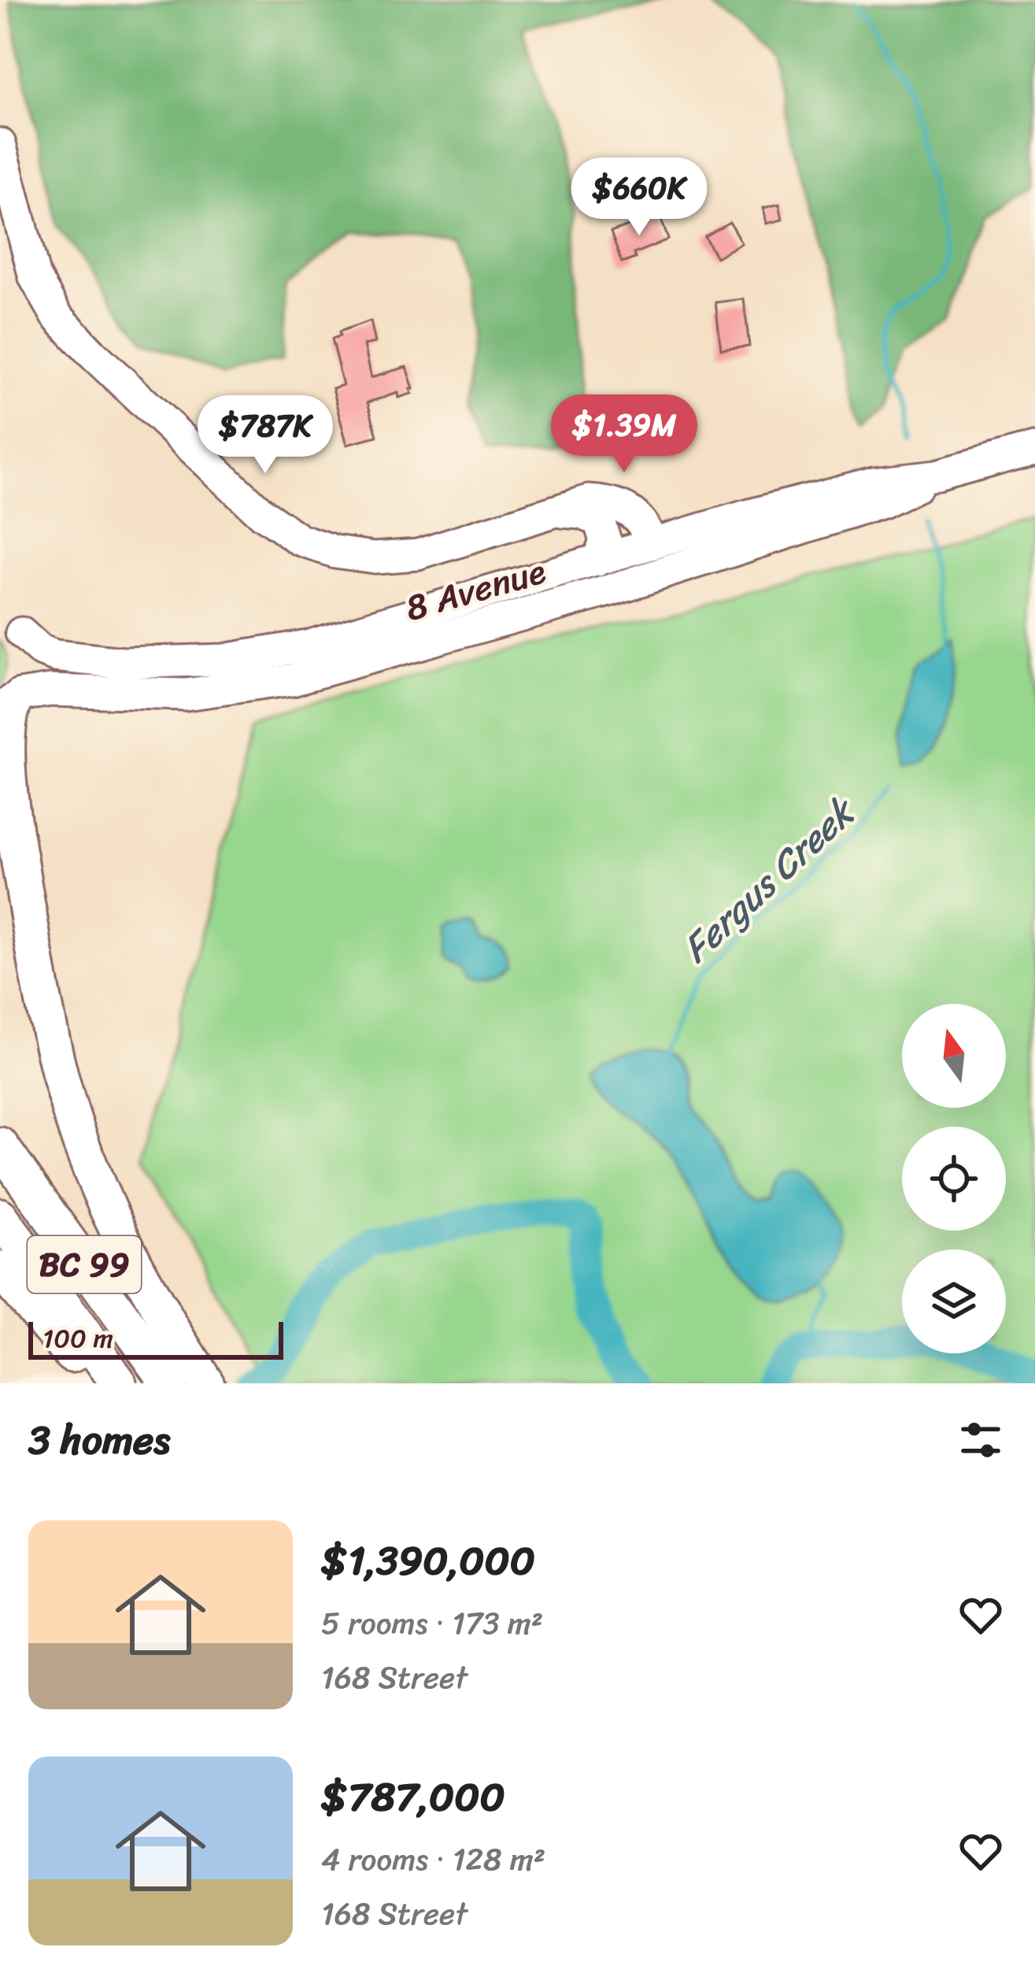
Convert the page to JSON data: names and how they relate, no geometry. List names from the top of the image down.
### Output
{
  "streets": {
    "highway": ["BC 99"],
    "main road": ["8 Avenue"]
  },
  "water": ["Fergus Creek"],
  "scale_bar": "100 m",
  "north": "top",
  "page": {
    "price": ["$660K", "$1.39M", "$787K"],
    "scale": "100 m",
    "heading": "3 homes",
    "list": [
      {
        "name": "$1,390,000",
        "note": "5 rooms · 173 m² · 168 Street"
      },
      {
        "name": "$787,000",
        "note": "4 rooms · 128 m² · 168 Street"
      }
    ]
  }
}
